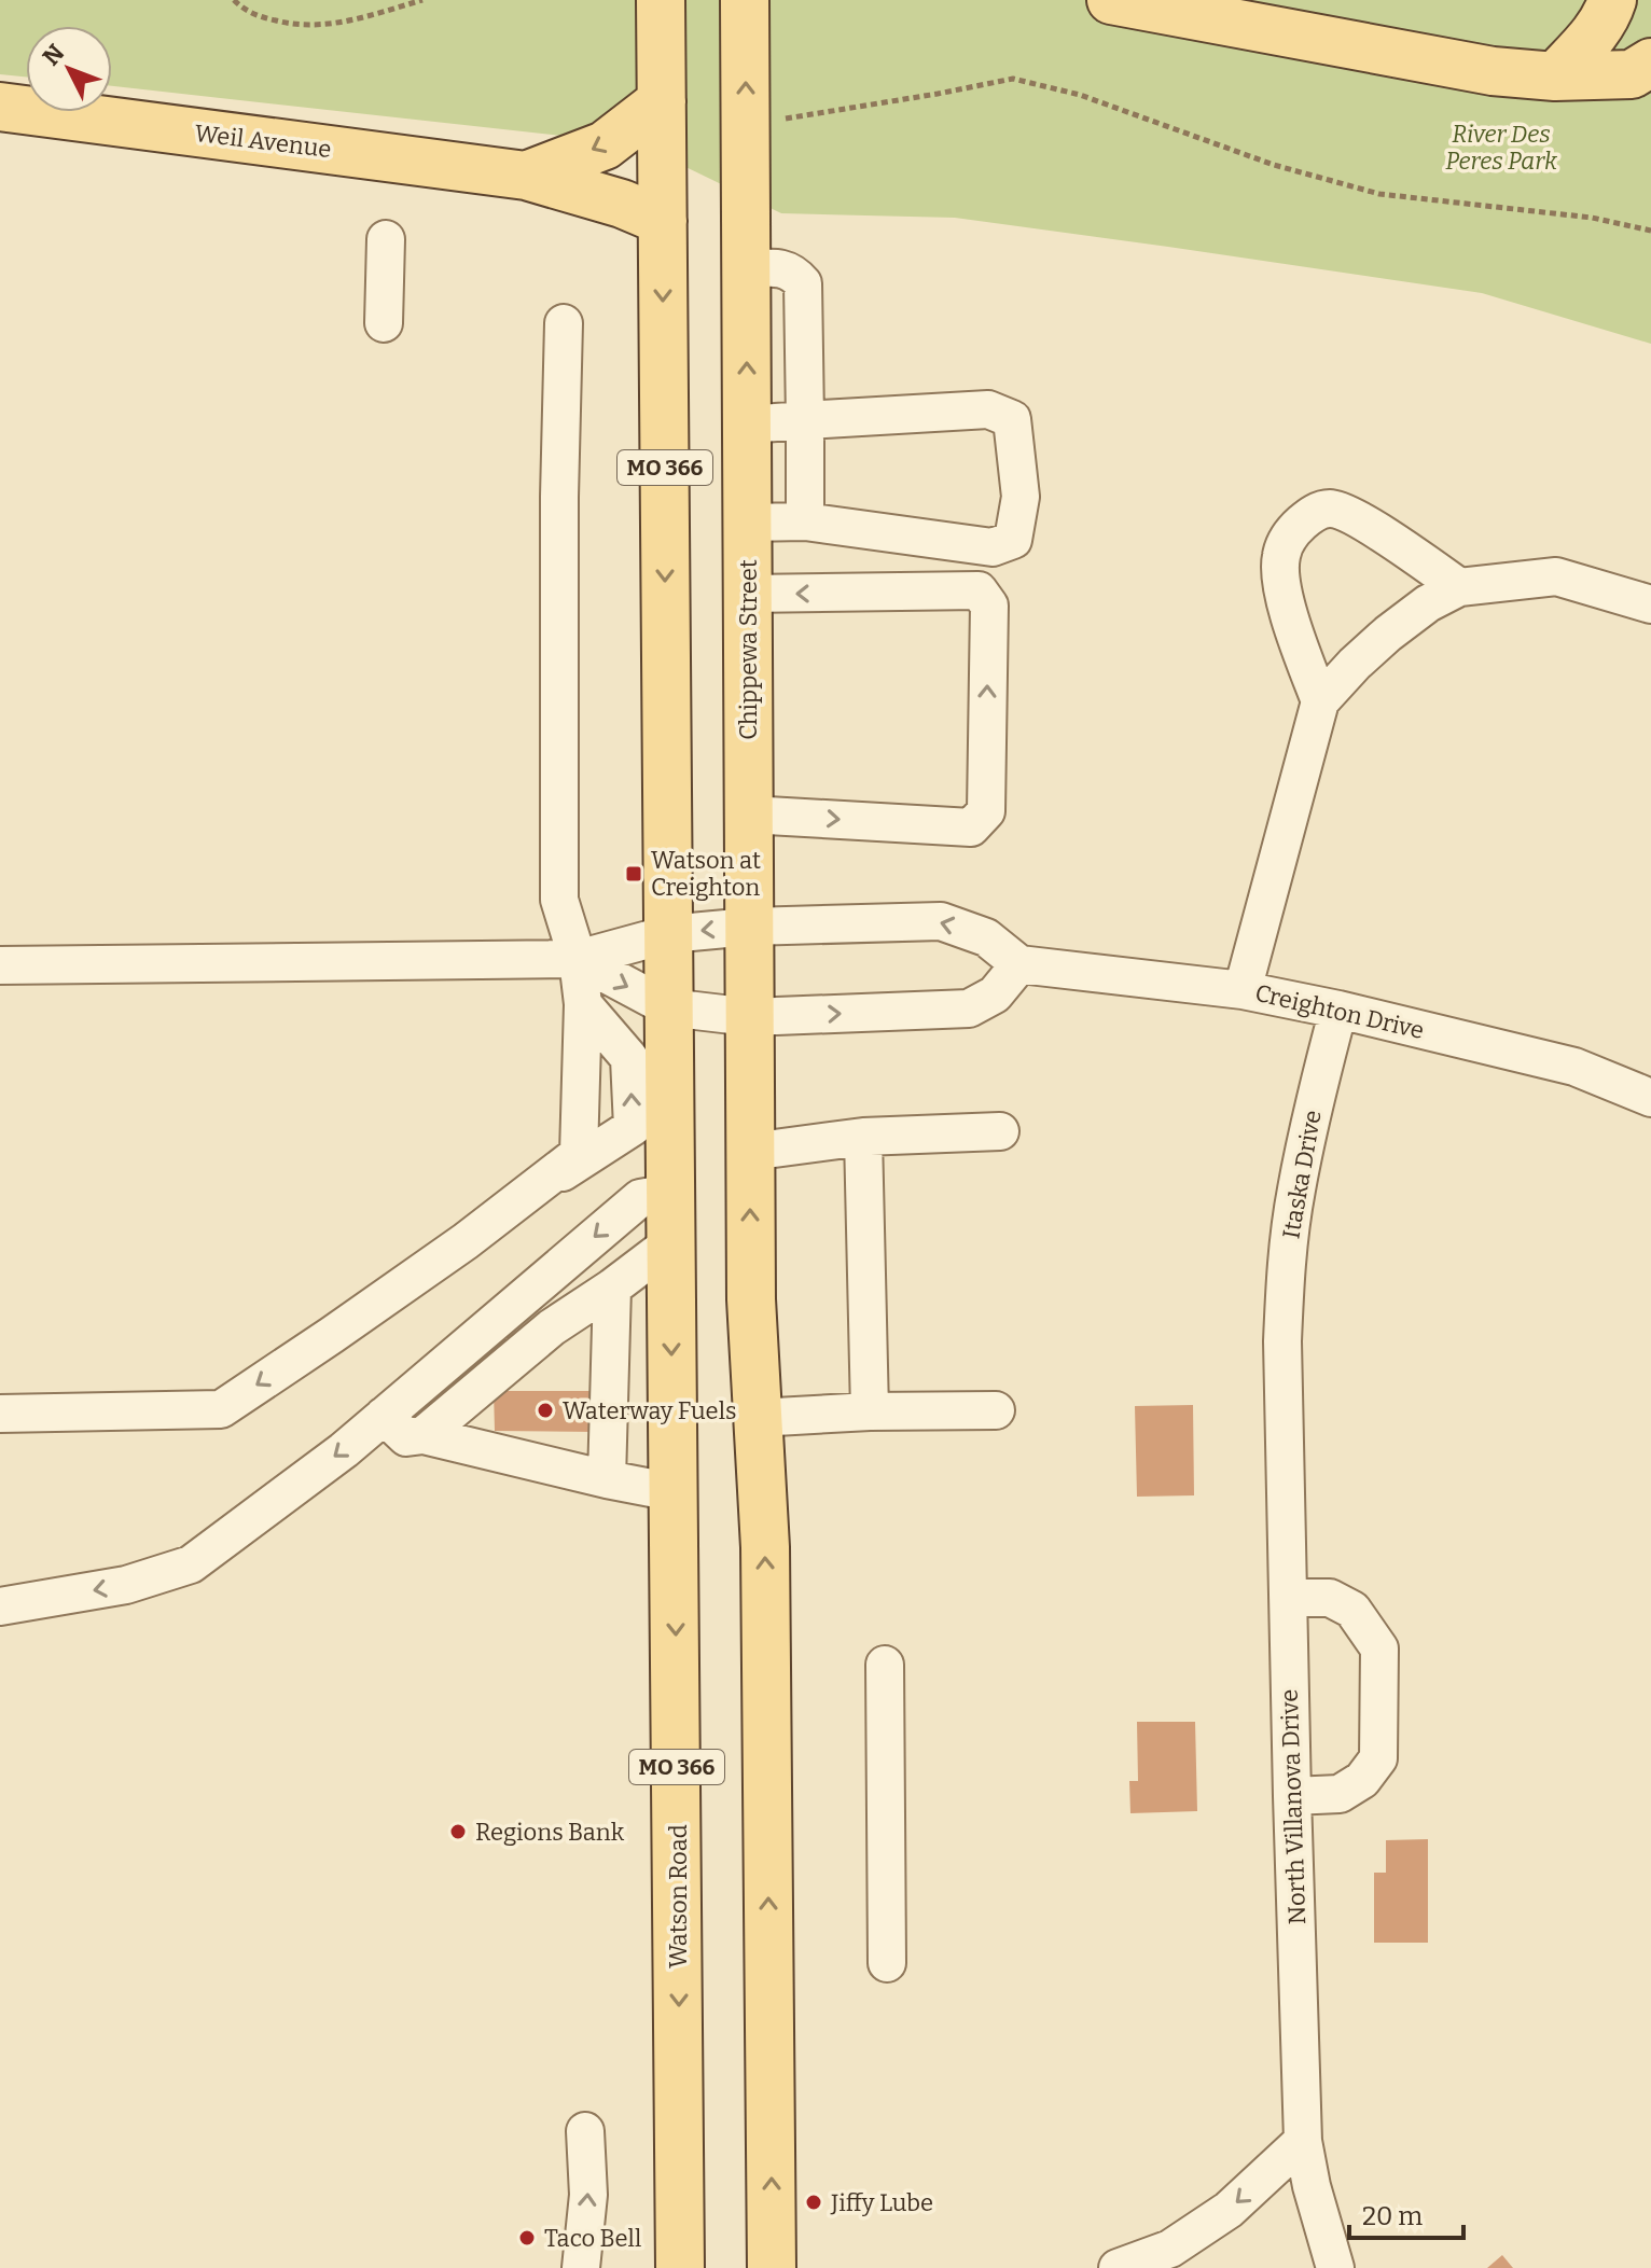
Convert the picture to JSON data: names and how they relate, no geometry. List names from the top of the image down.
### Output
{
  "streets": {
    "main road": [
      "Weil Avenue",
      "MO 366",
      "Chippewa Street",
      "Watson Road"
    ],
    "street": ["Creighton Drive", "Itaska Drive", "North Villanova Drive"]
  },
  "crossings": [
    ["Weil Avenue", "MO 366"],
    ["MO 366", "Chippewa Street"],
    ["MO 366", "Watson Road"],
    ["Creighton Drive", "Itaska Drive"],
    ["Itaska Drive", "North Villanova Drive"]
  ],
  "parks": ["River Des Peres Park"],
  "places": {
    "transit": ["Watson at Creighton"],
    "other": [
      "Waterway Fuels",
      "Regions Bank",
      "Jiffy Lube",
      "Taco Bell"
    ]
  },
  "scale_bar": "20 m",
  "north": "top left"
}
